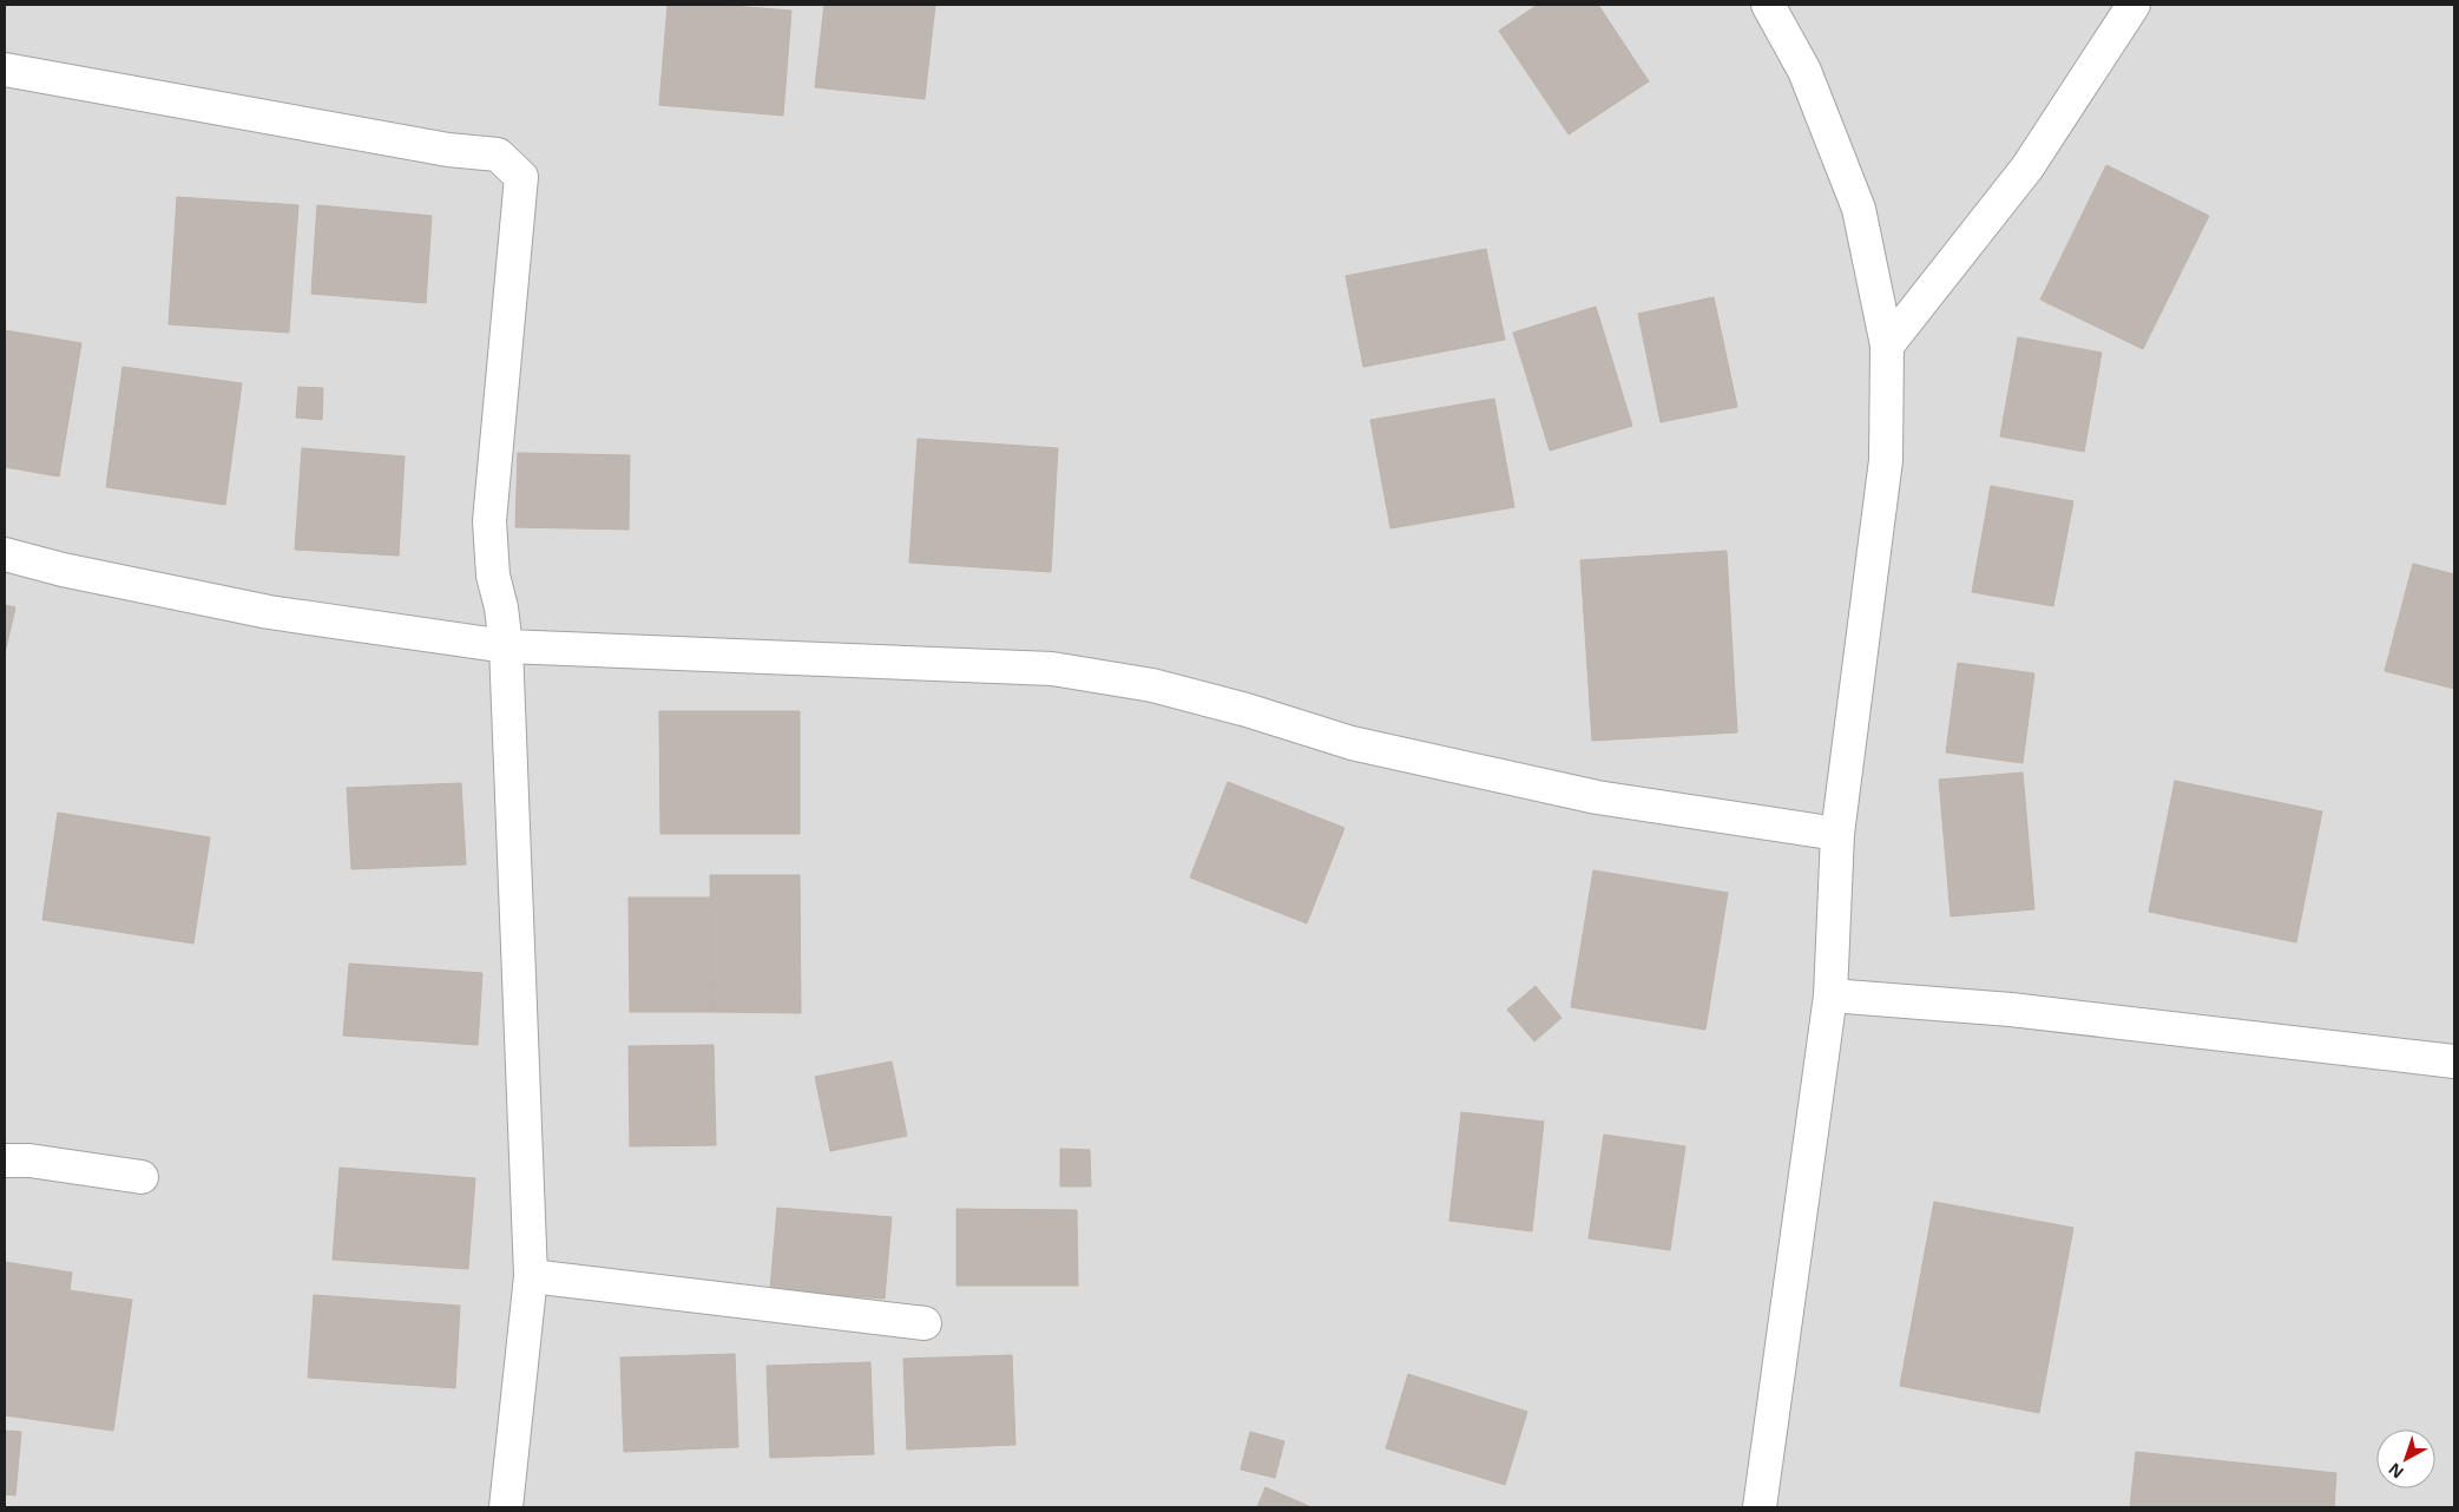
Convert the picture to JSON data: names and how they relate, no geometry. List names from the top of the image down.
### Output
{
  "north": "bottom left"
}
